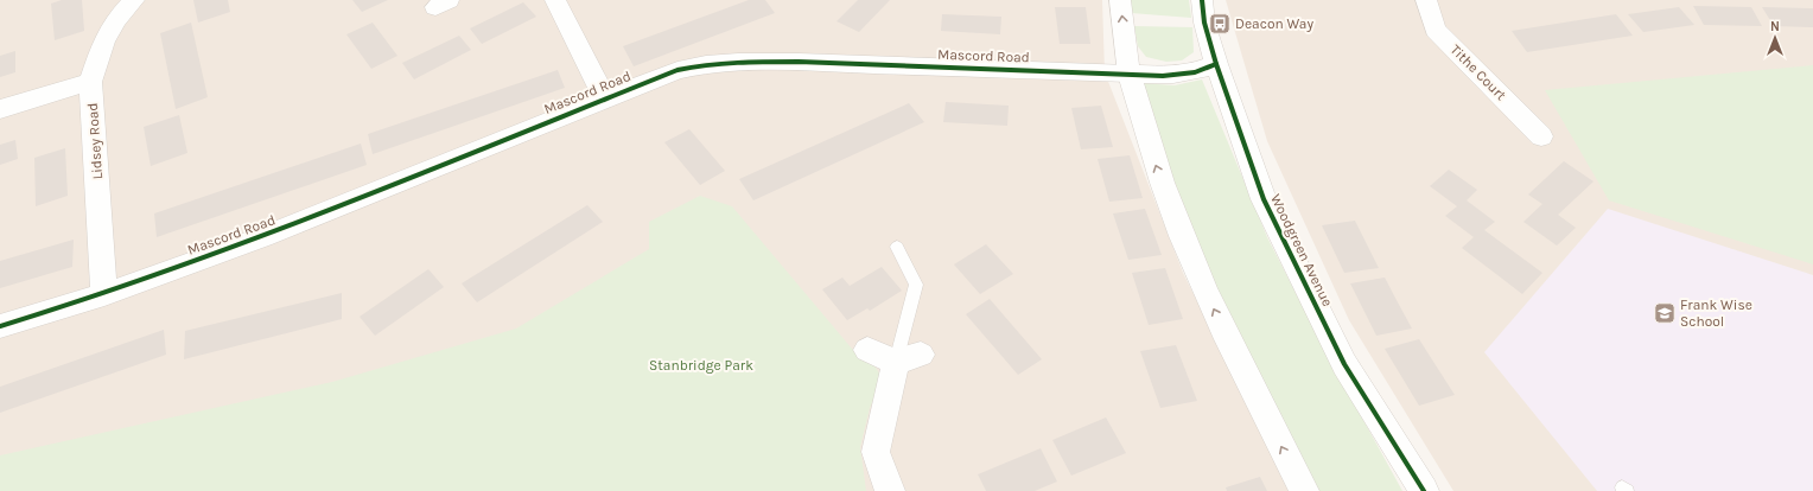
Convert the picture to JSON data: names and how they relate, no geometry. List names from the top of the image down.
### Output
{
  "streets": {
    "street": [
      "Mascord Road",
      "Tithe Court",
      "Lidsey Road",
      "Woodgreen Avenue"
    ]
  },
  "crossings": [
    ["Mascord Road", "Lidsey Road"],
    ["Mascord Road", "Woodgreen Avenue"]
  ],
  "parks": ["Stanbridge Park"],
  "places": {
    "bus stop": ["Deacon Way"],
    "school or university": ["Frank Wise School"]
  },
  "north": "top"
}
